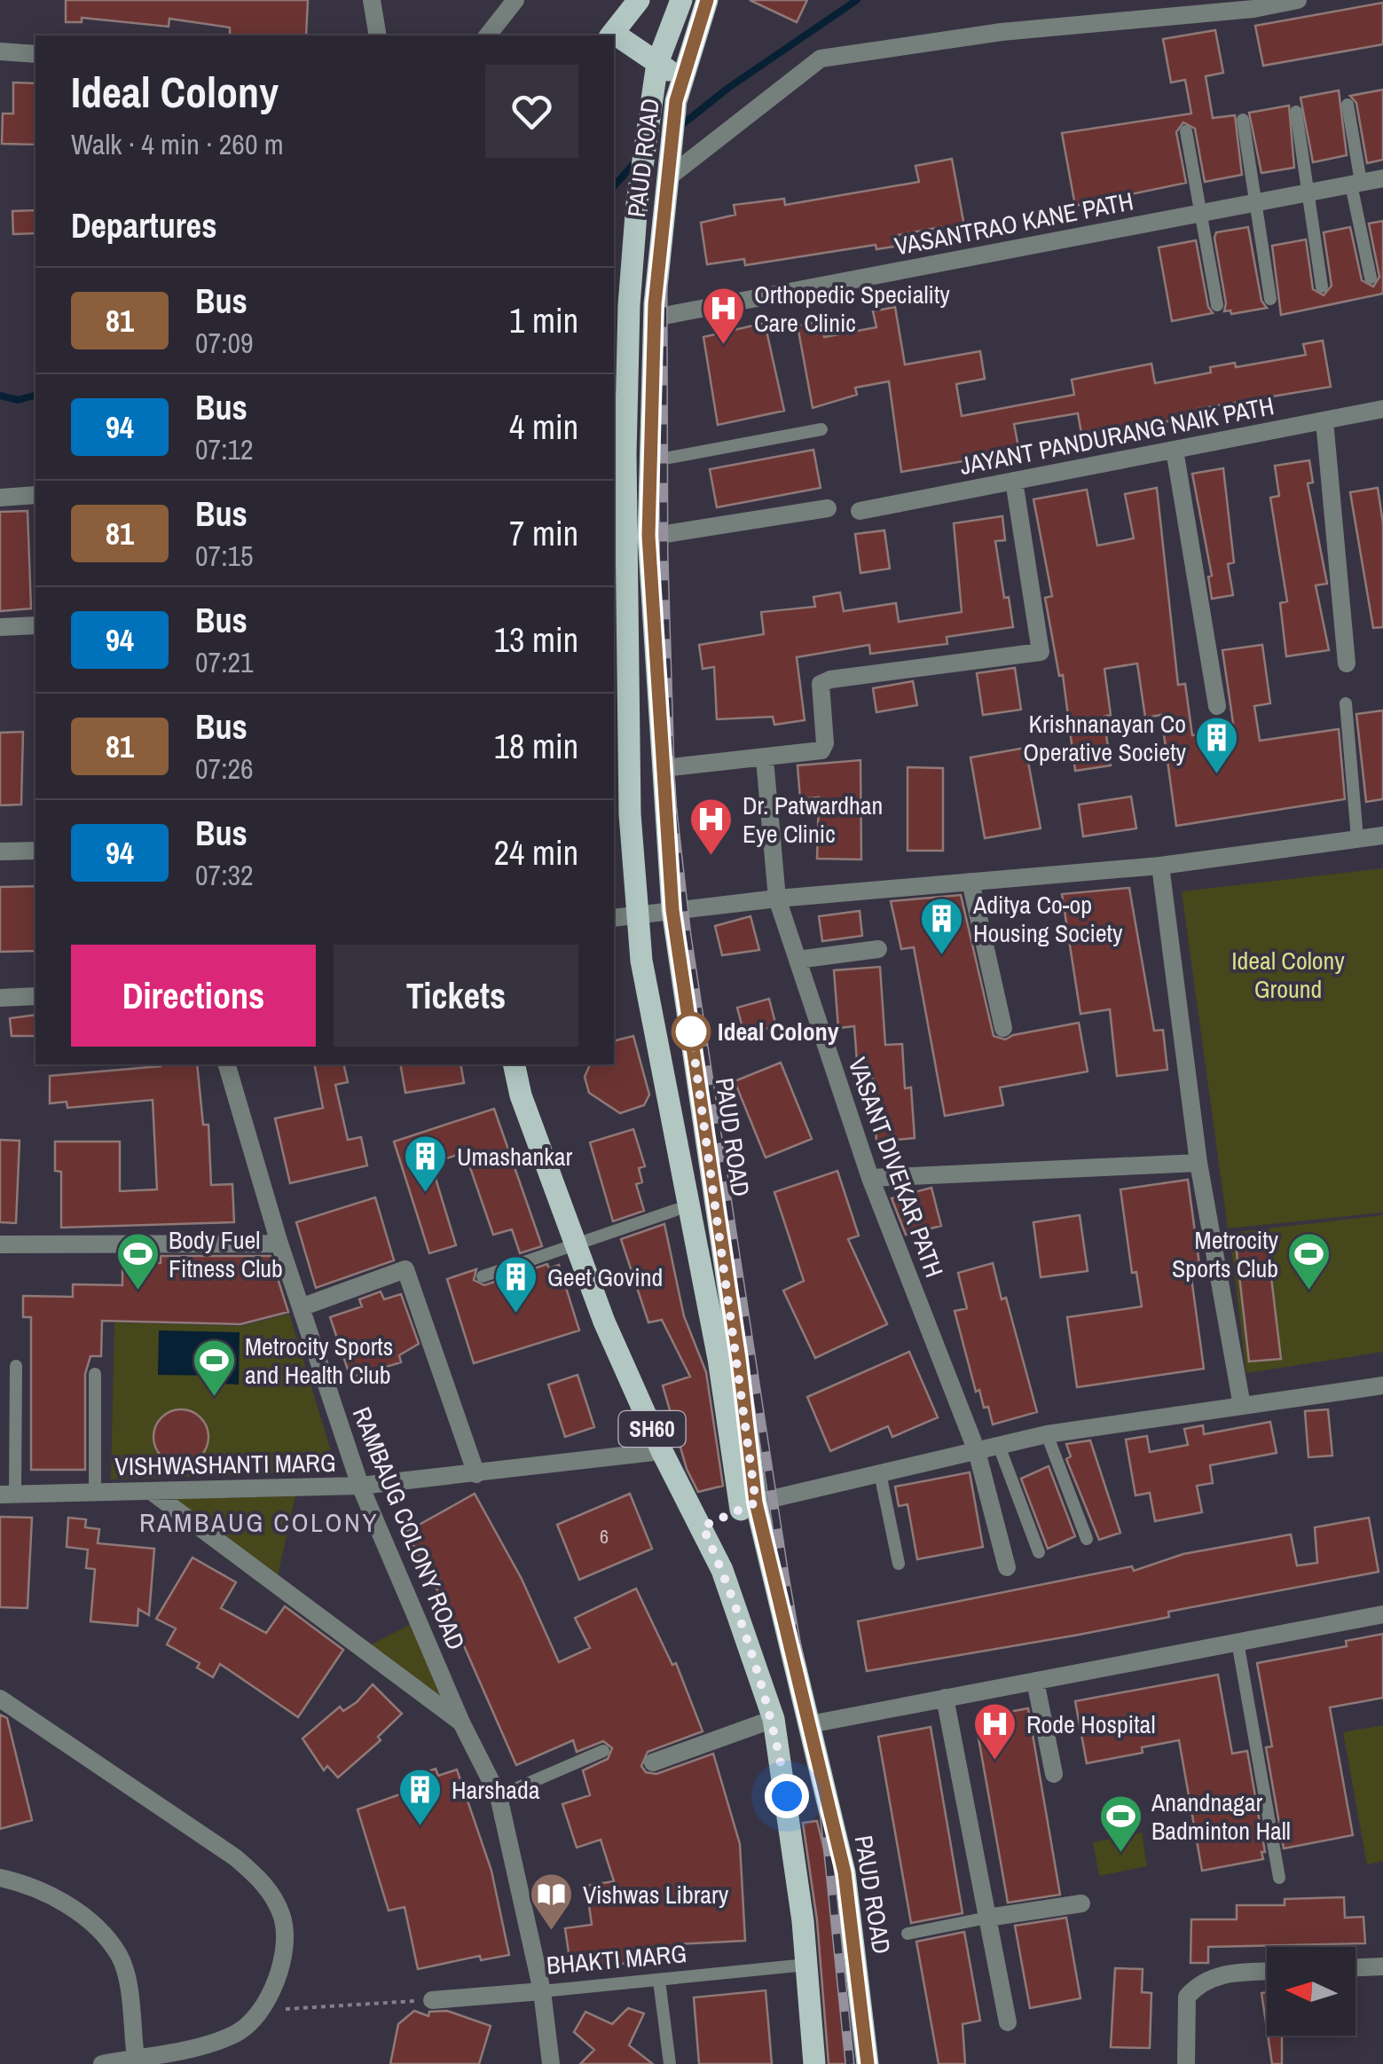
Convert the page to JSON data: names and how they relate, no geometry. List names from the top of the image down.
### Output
{
  "streets": {
    "main road": ["PAUD ROAD", "SH60"],
    "street": [
      "VASANTRAO KANE PATH",
      "JAYANT PANDURANG NAIK PATH",
      "VASANT DIVEKAR PATH",
      "VISHWASHANTI MARG",
      "RAMBAUG COLONY ROAD",
      "BHAKTI MARG"
    ]
  },
  "crossings": [
    ["PAUD ROAD", "VASANTRAO KANE PATH"],
    ["SH60", "VISHWASHANTI MARG"],
    ["SH60", "BHAKTI MARG"],
    ["VISHWASHANTI MARG", "RAMBAUG COLONY ROAD"],
    ["RAMBAUG COLONY ROAD", "BHAKTI MARG"]
  ],
  "districts": ["RAMBAUG COLONY"],
  "parks": ["Ideal Colony Ground"],
  "places": {
    "hospital": ["Orthopedic Speciality Care Clinic", "Dr. Patwardhan Eye Clinic", "Rode Hospital"],
    "building": [
      "Krishnanayan Co Operative Society",
      "Aditya Co-op Housing Society",
      "Umashankar",
      "Geet Govind",
      "Harshada"
    ],
    "other": ["Ideal Colony"],
    "sports": [
      "Body Fuel Fitness Club",
      "Metrocity Sports Club",
      "Metrocity Sports and Health Club",
      "Anandnagar Badminton Hall"
    ],
    "library": ["Vishwas Library"]
  },
  "lines": ["bus line 81"],
  "house_numbers": ["6"],
  "north": "left",
  "page": {
    "heading": [
      ["Ideal Colony", "Walk · 4 min · 260 m"],
      "Departures"
    ],
    "list": [
      {
        "mark": "81",
        "name": "Bus",
        "note": "07:09",
        "value": "1 min"
      },
      {
        "mark": "94",
        "name": "Bus",
        "note": "07:12",
        "value": "4 min"
      },
      {
        "mark": "81",
        "name": "Bus",
        "note": "07:15",
        "value": "7 min"
      },
      {
        "mark": "94",
        "name": "Bus",
        "note": "07:21",
        "value": "13 min"
      },
      {
        "mark": "81",
        "name": "Bus",
        "note": "07:26",
        "value": "18 min"
      },
      {
        "mark": "94",
        "name": "Bus",
        "note": "07:32",
        "value": "24 min"
      }
    ],
    "buttons": ["Directions", "Tickets"]
  }
}
